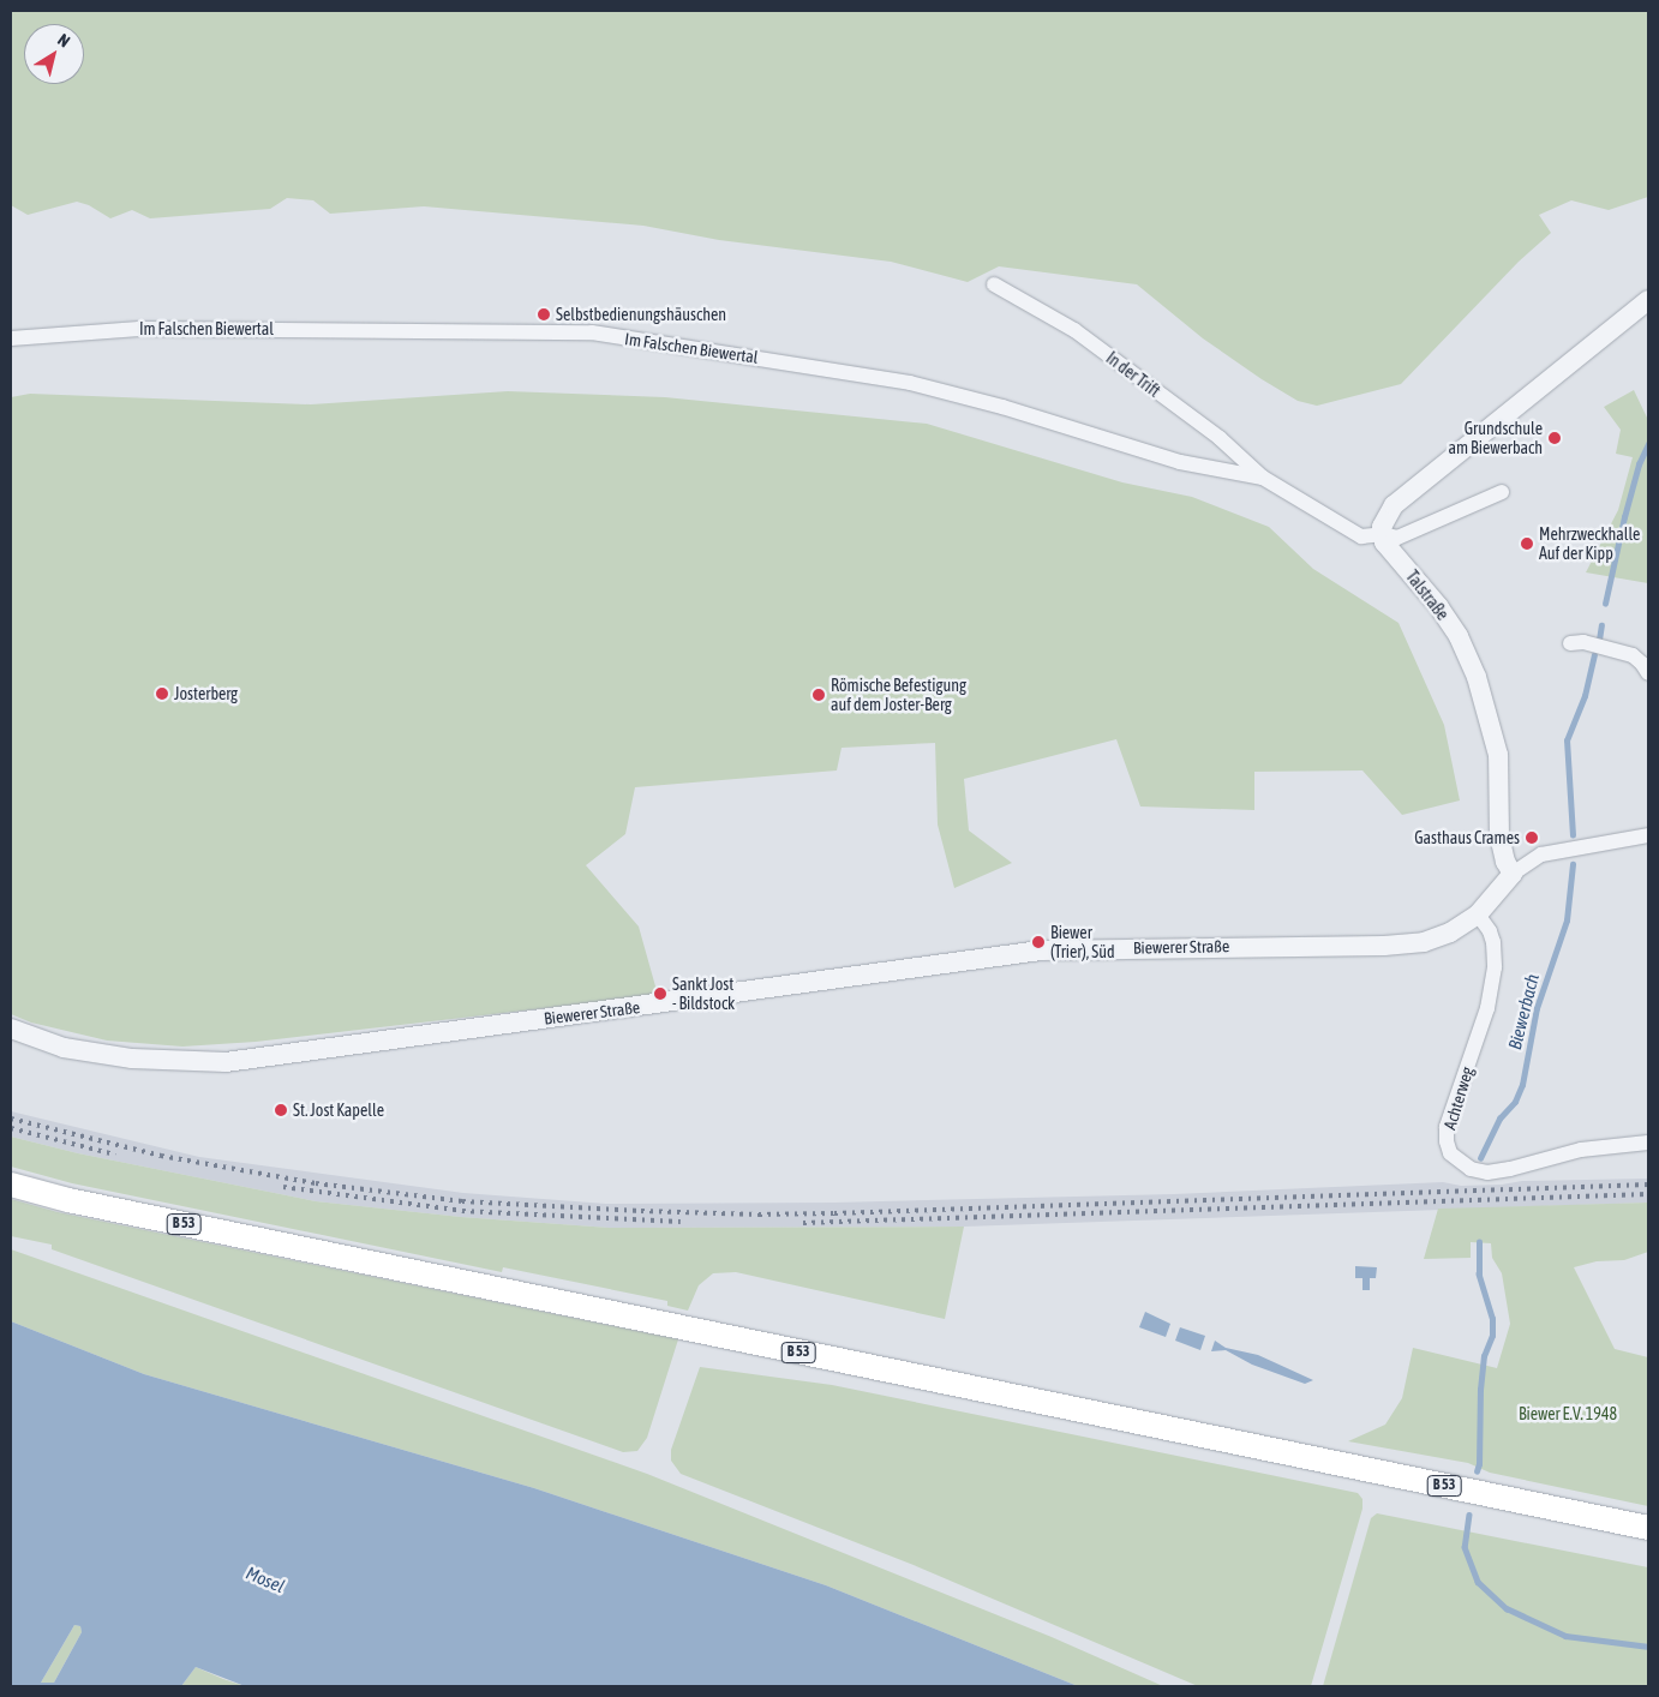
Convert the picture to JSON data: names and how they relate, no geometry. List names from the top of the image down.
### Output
{
  "streets": {
    "main road": ["B 53"],
    "street": [
      "Im Falschen Biewertal",
      "In der Trift",
      "Talstraße",
      "Biewerer Straße",
      "Achterweg"
    ]
  },
  "crossings": [
    ["Im Falschen Biewertal", "In der Trift"],
    ["Talstraße", "Biewerer Straße"],
    ["Biewerer Straße", "Achterweg"]
  ],
  "water": ["Biewerbach", "Mosel"],
  "parks": ["Biewer E.V. 1948"],
  "places": [
    "Selbstbedienungshäuschen",
    "Grundschule am Biewerbach",
    "Mehrzweckhalle Auf der Kipp",
    "Josterberg",
    "Römische Befestigung auf dem Joster-Berg",
    "Gasthaus Crames",
    "Biewer (Trier), Süd",
    "Sankt Jost - Bildstock",
    "St. Jost Kapelle"
  ],
  "north": "top right"
}
